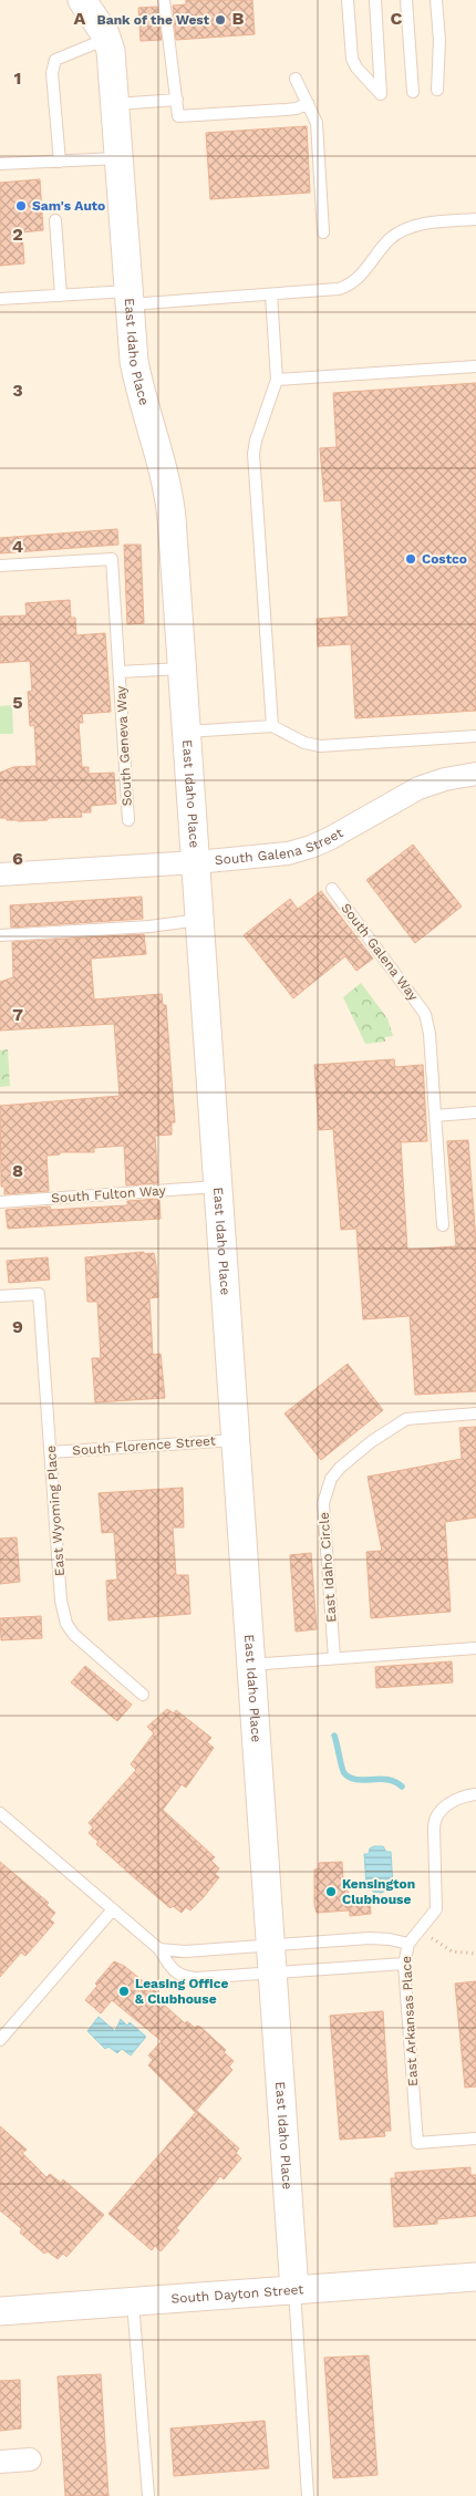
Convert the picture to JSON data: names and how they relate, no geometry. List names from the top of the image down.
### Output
{
  "streets": {
    "street": ["East Idaho Place", "South Galena Street", "South Dayton Street"],
    "lane": [
      "South Geneva Way",
      "South Galena Way",
      "South Fulton Way",
      "South Florence Street",
      "East Wyoming Place",
      "East Idaho Circle",
      "East Arkansas Place"
    ]
  },
  "crossings": [
    ["East Idaho Place", "South Geneva Way"],
    ["East Idaho Place", "South Galena Street"],
    ["East Idaho Place", "South Fulton Way"],
    ["East Idaho Place", "South Florence Street"],
    ["East Idaho Place", "South Dayton Street"],
    ["South Florence Street", "East Wyoming Place"]
  ],
  "places": [
    "Bank of the West",
    "Sam's Auto",
    "Costco",
    "Kensington Clubhouse",
    "Leasing Office & Clubhouse"
  ],
  "grid": {
    "columns": ["A", "B", "C"],
    "rows": [
      "1",
      "2",
      "3",
      "4",
      "5",
      "6",
      "7",
      "8",
      "9"
    ]
  }
}
